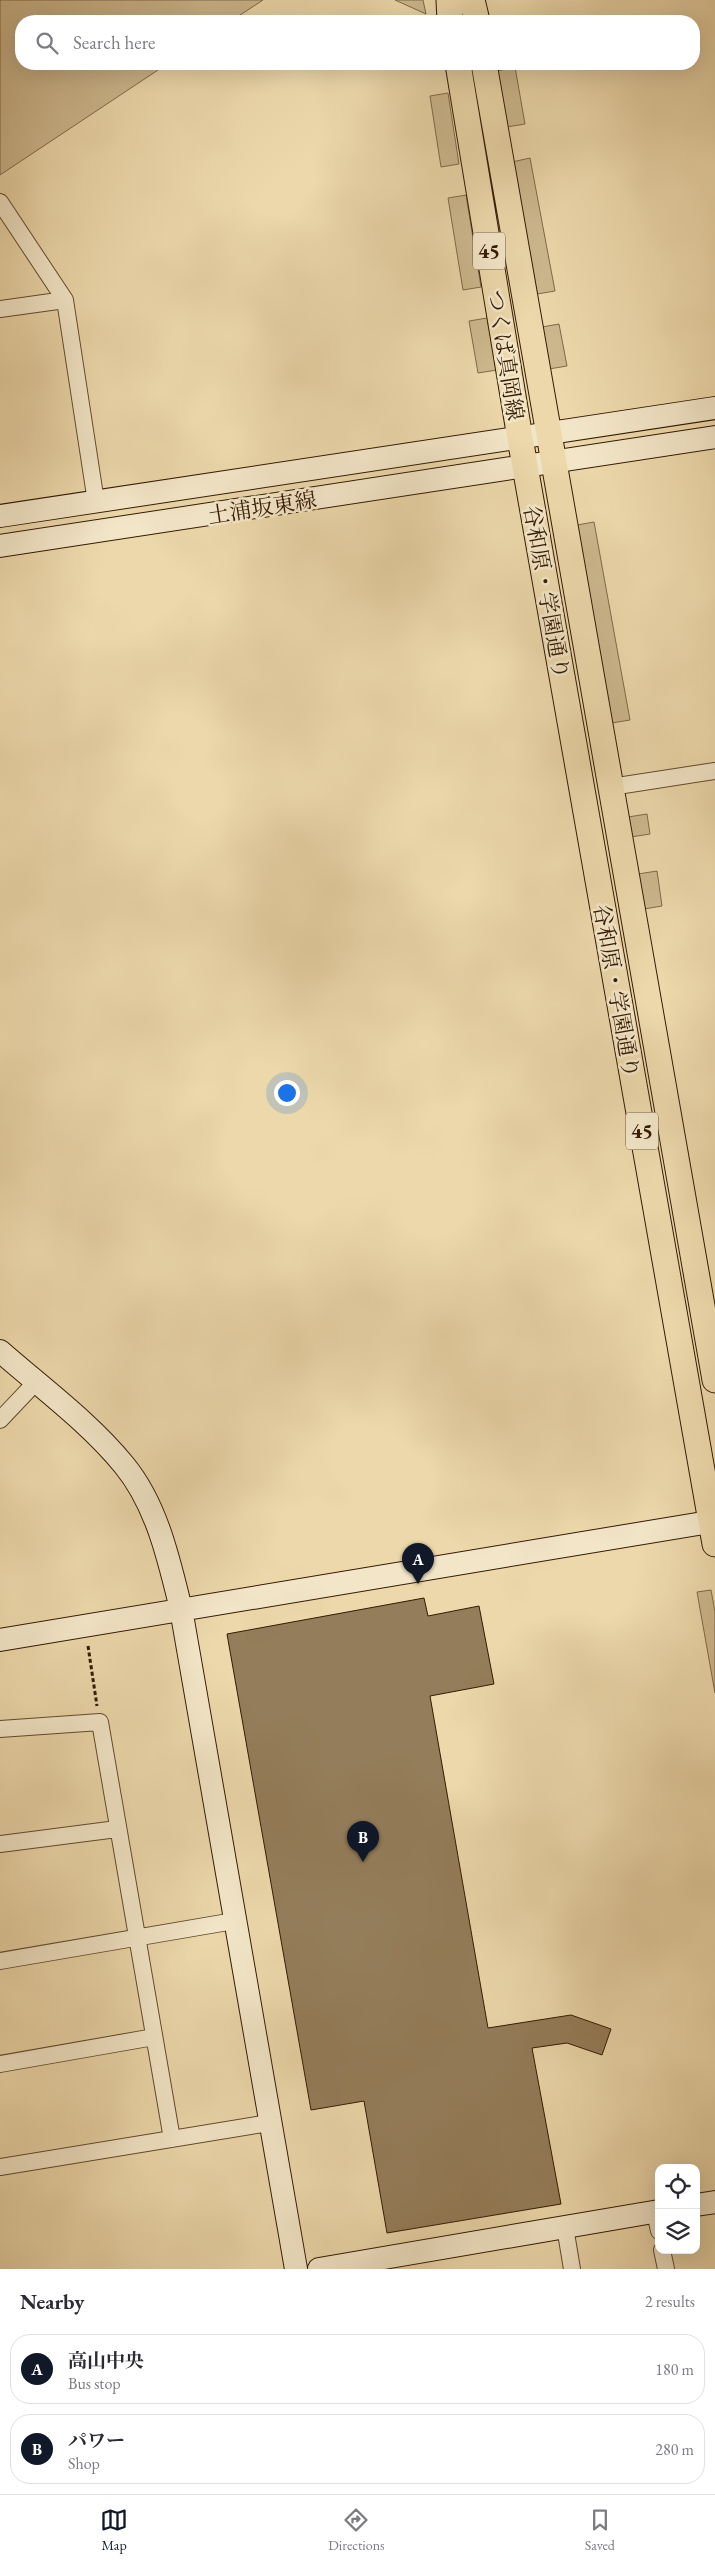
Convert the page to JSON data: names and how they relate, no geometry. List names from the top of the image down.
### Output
{
  "streets": {
    "main road": ["45", "つくば真岡線", "谷和原・学園通り"],
    "street": ["土浦坂東線"]
  },
  "crossings": [
    ["つくば真岡線", "土浦坂東線"],
    ["つくば真岡線", "谷和原・学園通り"],
    ["土浦坂東線", "谷和原・学園通り"]
  ],
  "page": {
    "search": "Search here",
    "pins": ["A", "B"],
    "heading": ["Nearby", "2 results"],
    "list": [
      {
        "mark": "A",
        "name": "高山中央",
        "note": "Bus stop",
        "value": "180 m"
      },
      {
        "mark": "B",
        "name": "パワー",
        "note": "Shop",
        "value": "280 m"
      }
    ],
    "nav": ["Map", "Directions", "Saved"]
  }
}
